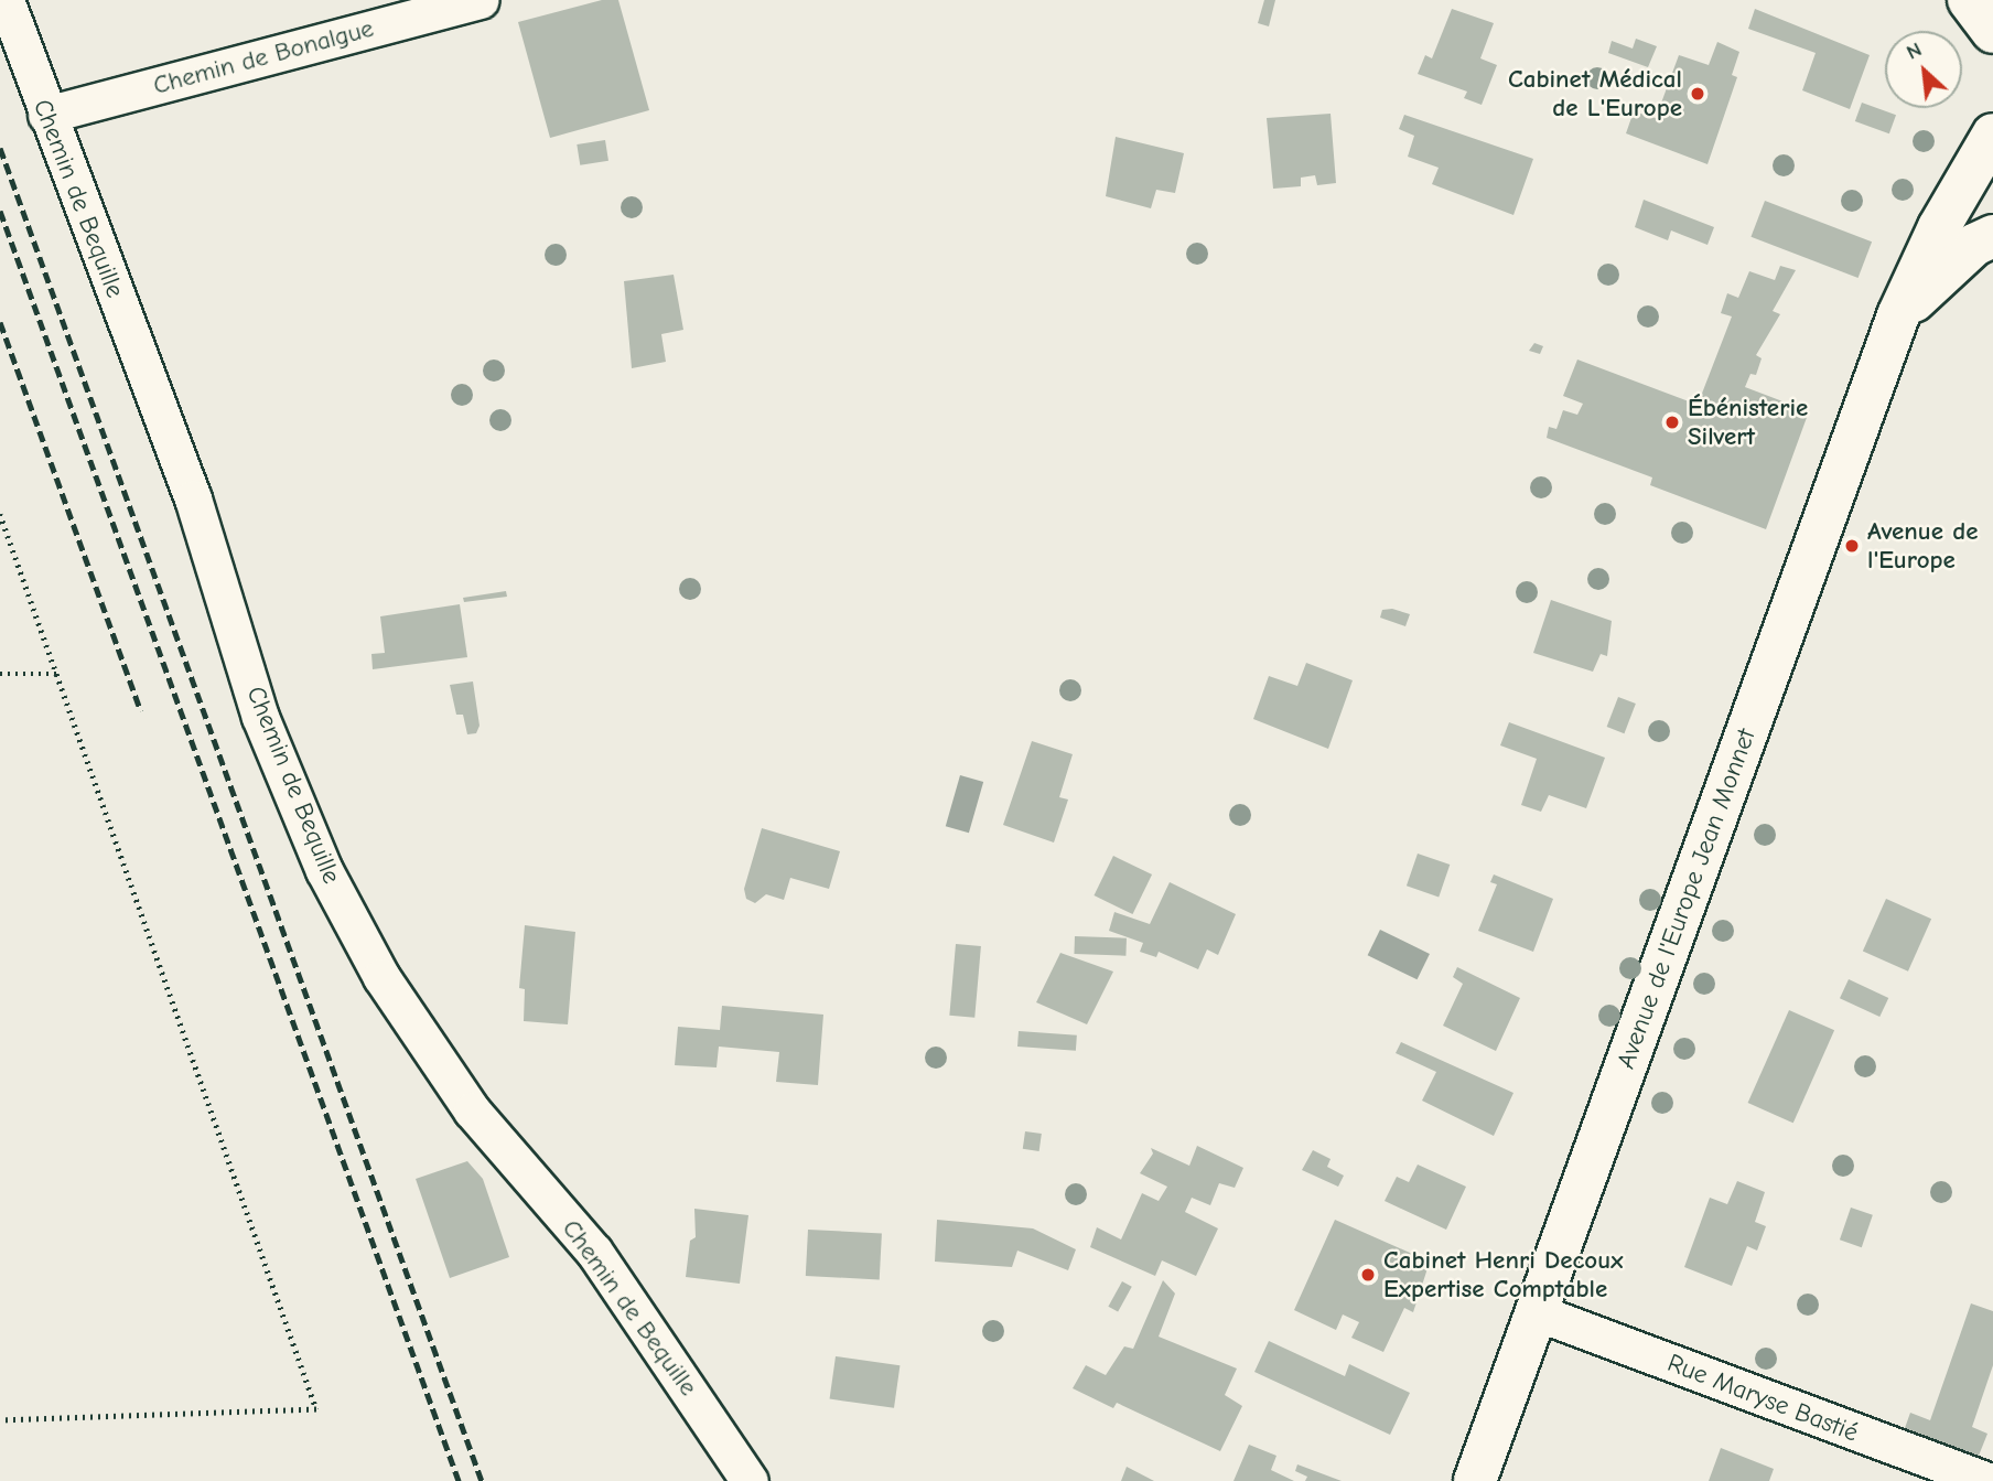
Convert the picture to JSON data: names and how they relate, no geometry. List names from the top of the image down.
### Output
{
  "streets": {
    "main road": ["Avenue de l'Europe Jean Monnet"],
    "street": ["Chemin de Bonalgue", "Chemin de Bequille", "Rue Maryse Bastié"]
  },
  "crossings": [
    ["Chemin de Bonalgue", "Chemin de Bequille"],
    ["Avenue de l'Europe Jean Monnet", "Rue Maryse Bastié"]
  ],
  "places": [
    "Cabinet Médical de L'Europe",
    "Ébénisterie Silvert",
    "Avenue de l'Europe",
    "Cabinet Henri Decoux Expertise Comptable"
  ],
  "north": "top left"
}
